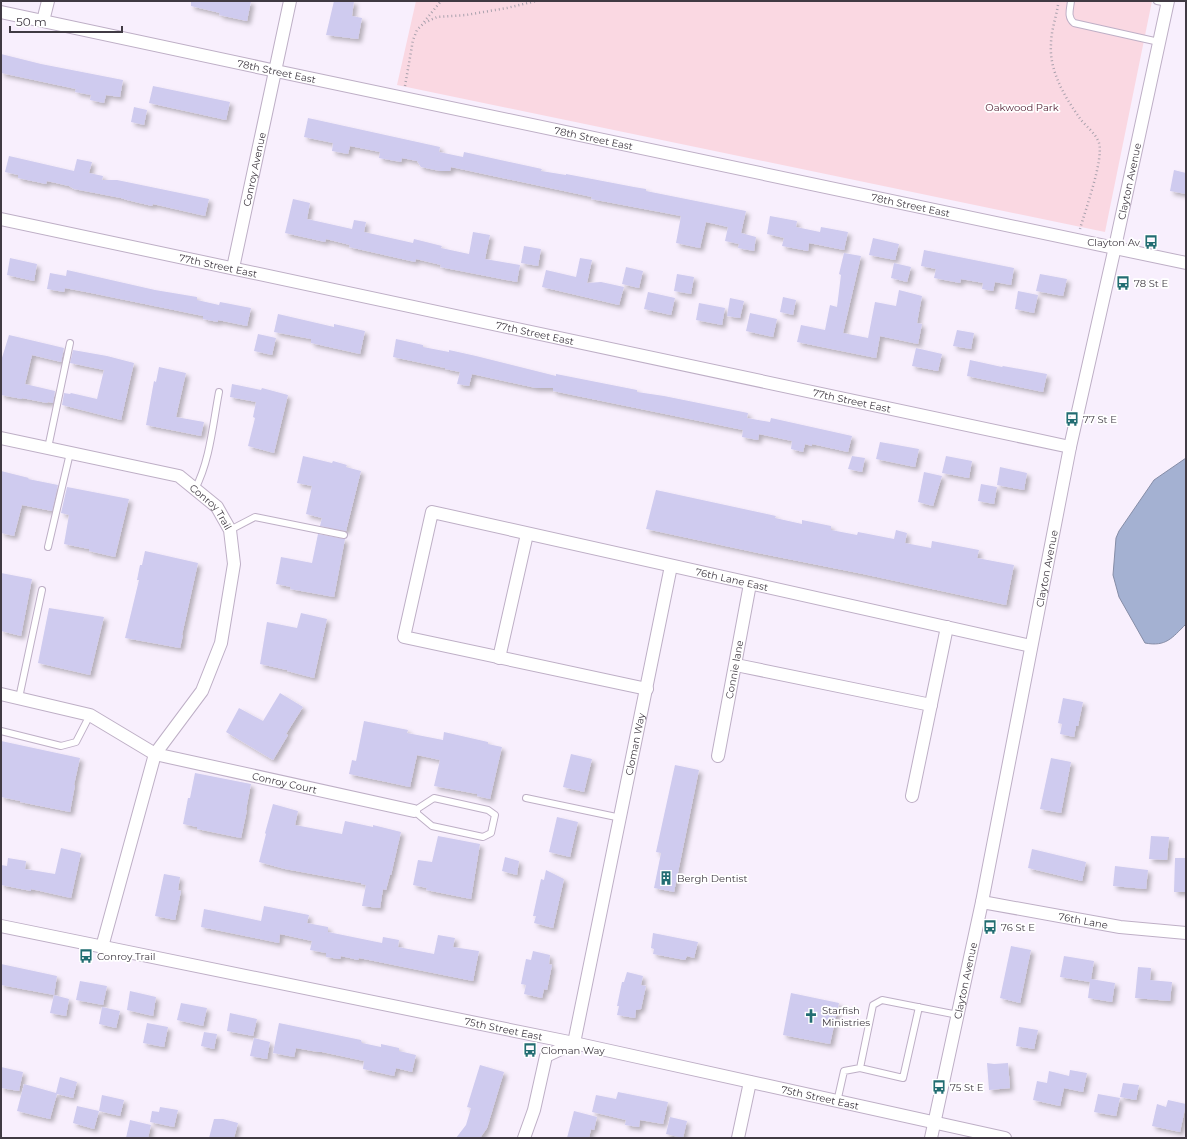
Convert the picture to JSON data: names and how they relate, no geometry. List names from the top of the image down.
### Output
{
  "streets": {
    "street": [
      "78th Street East",
      "Conroy Avenue",
      "Clayton Avenue",
      "77th Street East",
      "Conroy Trail",
      "76th Lane East",
      "Connie lane",
      "Cloman Way",
      "Conroy Court",
      "76th Lane",
      "75th Street East"
    ]
  },
  "crossings": [
    ["78th Street East", "Conroy Avenue"],
    ["78th Street East", "Clayton Avenue"],
    ["Conroy Avenue", "77th Street East"],
    ["Clayton Avenue", "77th Street East"],
    ["Clayton Avenue", "76th Lane East"],
    ["Clayton Avenue", "76th Lane"],
    ["Clayton Avenue", "75th Street East"],
    ["Conroy Trail", "Conroy Court"],
    ["Conroy Trail", "75th Street East"],
    ["76th Lane East", "Connie lane"],
    ["76th Lane East", "Cloman Way"],
    ["Cloman Way", "75th Street East"]
  ],
  "parks": ["Oakwood Park"],
  "places": {
    "bus stop": [
      "Clayton Av",
      "78 St E",
      "77 St E",
      "76 St E",
      "Conroy Trail",
      "Cloman Way",
      "75 St E"
    ],
    "building": ["Bergh Dentist"],
    "church": ["Starfish Ministries"]
  },
  "scale_bar": "50 m"
}
